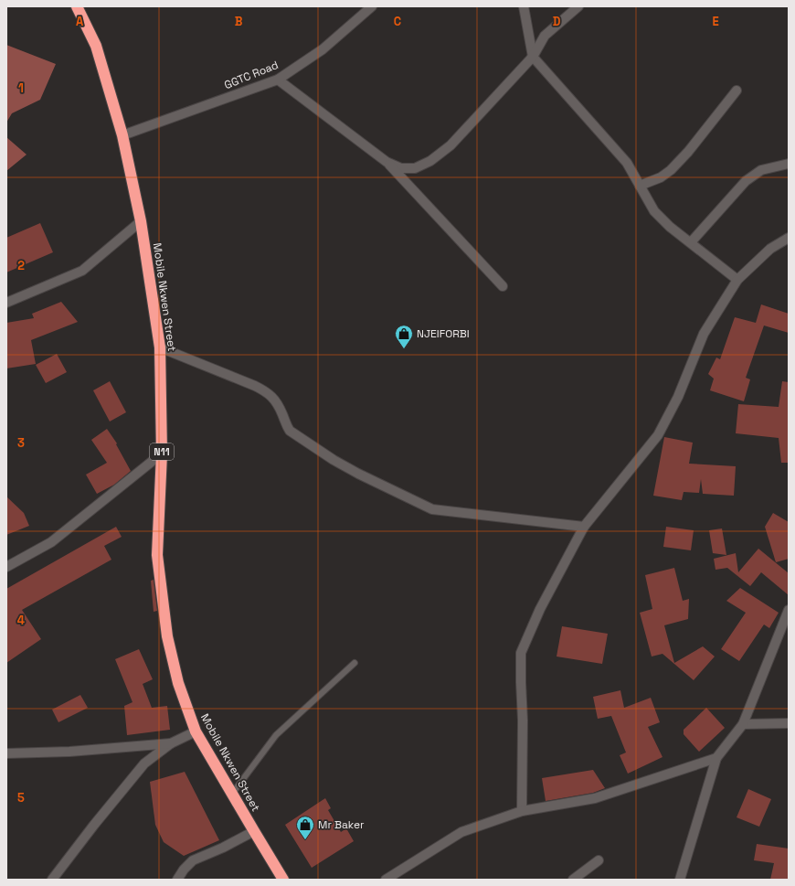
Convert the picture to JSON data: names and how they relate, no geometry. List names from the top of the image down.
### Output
{
  "streets": {
    "highway": ["Mobile Nkwen Street", "N11"],
    "street": ["GGTC Road"]
  },
  "crossings": [
    ["GGTC Road", "Mobile Nkwen Street"]
  ],
  "places": {
    "shop": ["NJEIFORBI", "Mr Baker"]
  },
  "grid": {
    "columns": [
      "A",
      "B",
      "C",
      "D",
      "E"
    ],
    "rows": [
      "1",
      "2",
      "3",
      "4",
      "5"
    ]
  }
}
